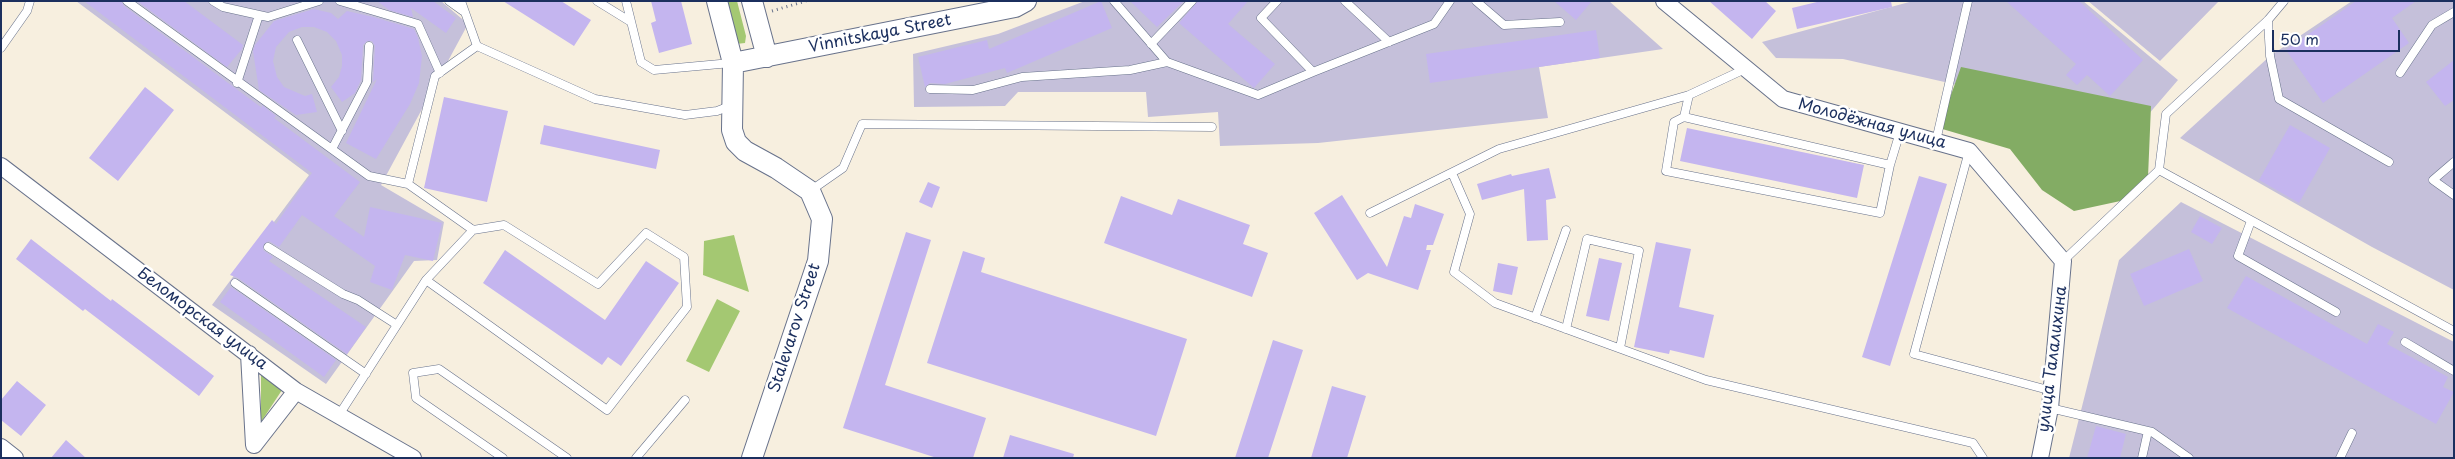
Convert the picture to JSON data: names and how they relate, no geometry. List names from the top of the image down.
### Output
{
  "streets": {
    "street": [
      "Vinnitskaya Street",
      "Молодёжная улица",
      "Беломорская улица",
      "Stalevarov Street",
      "улица Талалихина"
    ]
  },
  "crossings": [
    ["Молодёжная улица", "улица Талалихина"]
  ],
  "scale_bar": "50 m"
}
